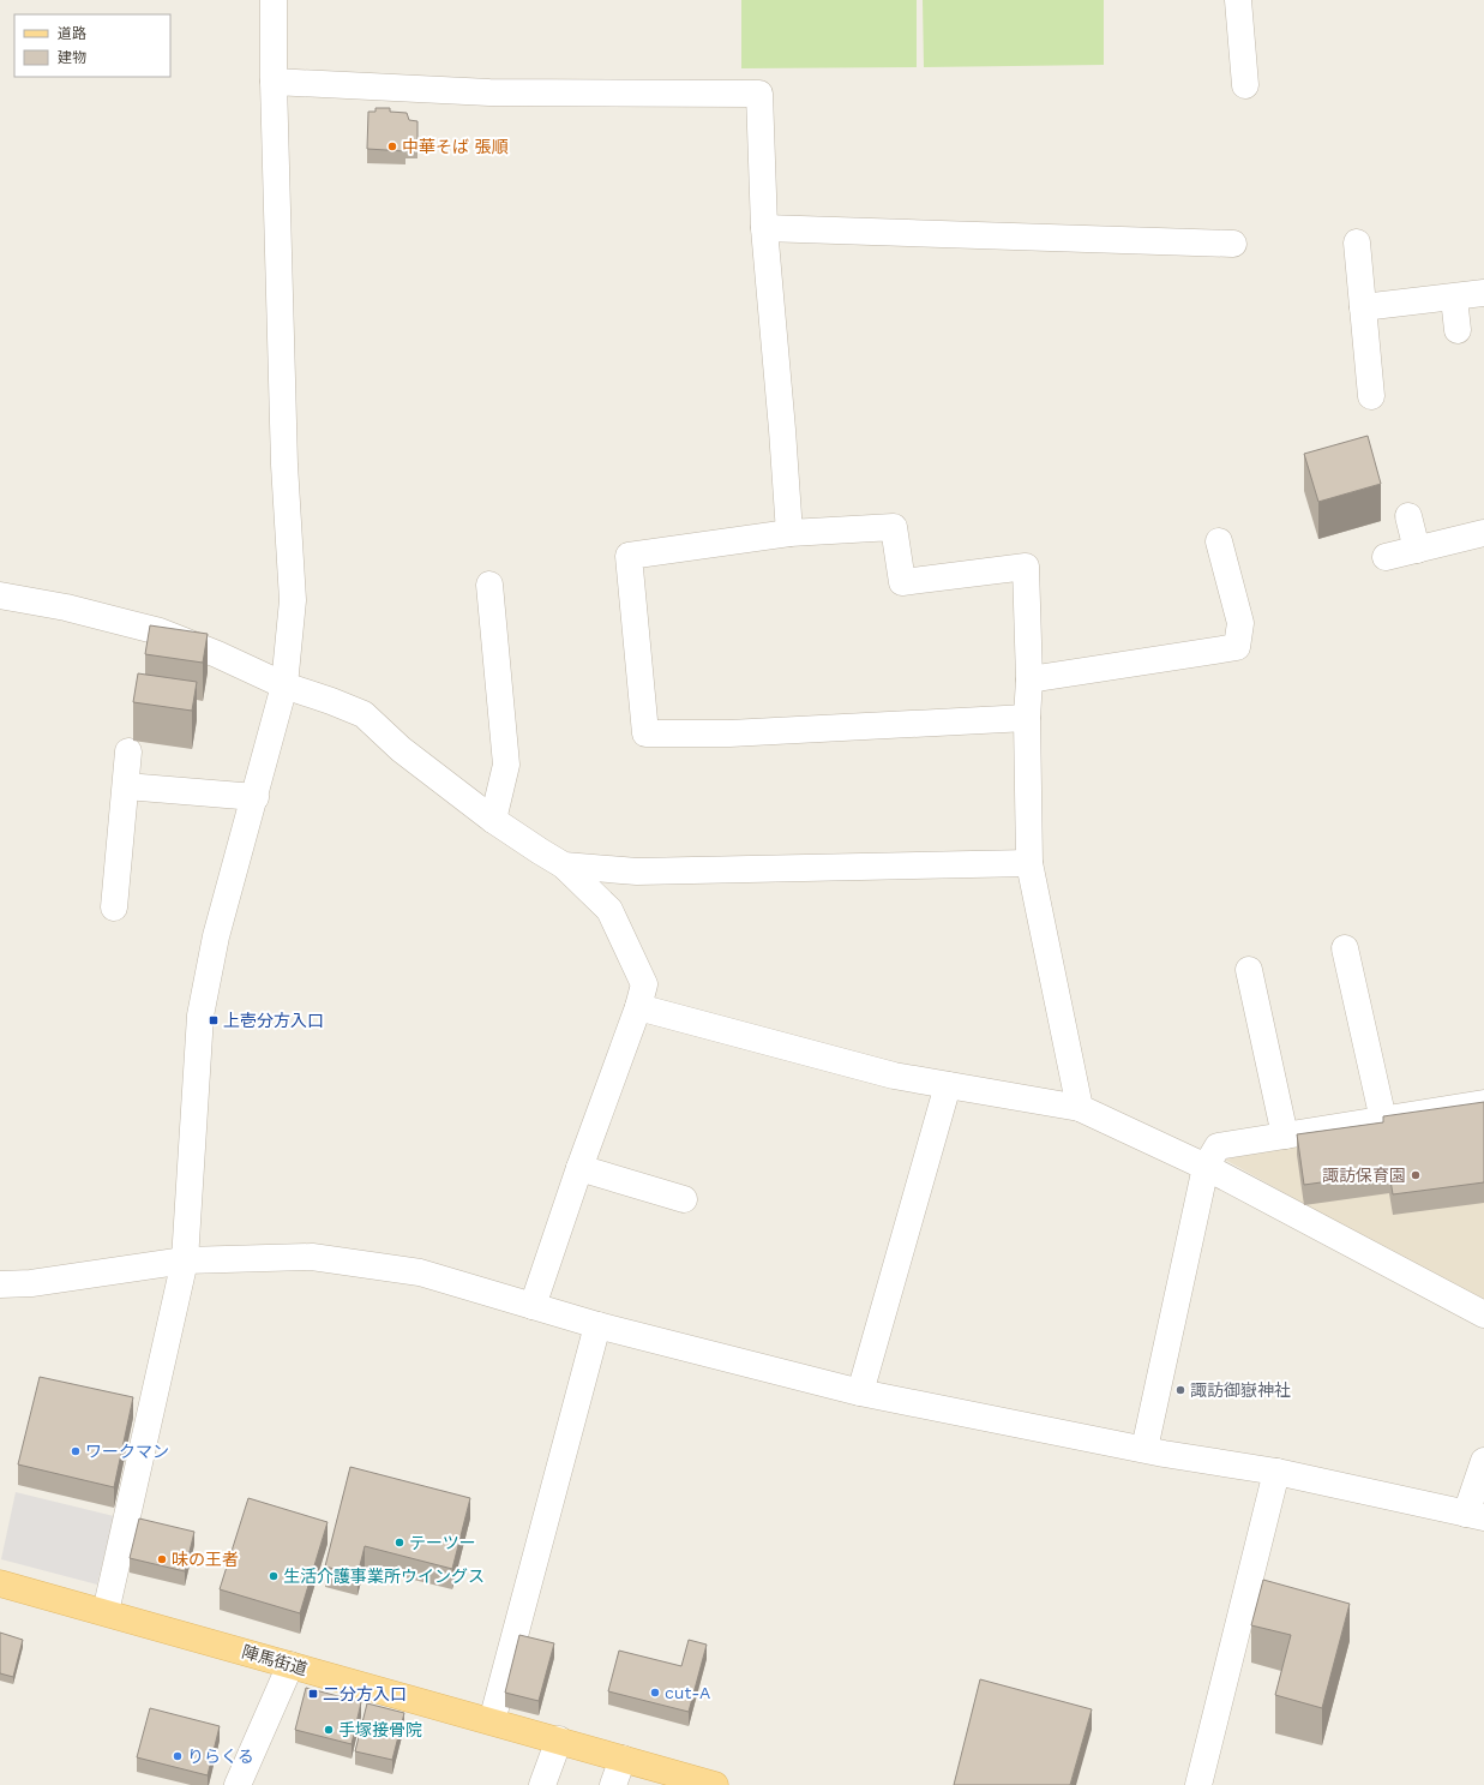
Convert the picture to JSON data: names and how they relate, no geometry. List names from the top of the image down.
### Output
{
  "streets": {
    "main road": ["陣馬街道"]
  },
  "places": {
    "other": [
      "中華そば 張順",
      "諏訪保育園",
      "諏訪御嶽神社",
      "ワークマン",
      "テーツー",
      "味の王者",
      "生活介護事業所ウイングス",
      "cut-A",
      "手塚接骨院",
      "りらくる"
    ],
    "transit": ["上壱分方入口", "二分方入口"]
  },
  "legend": ["道路", "建物"]
}
